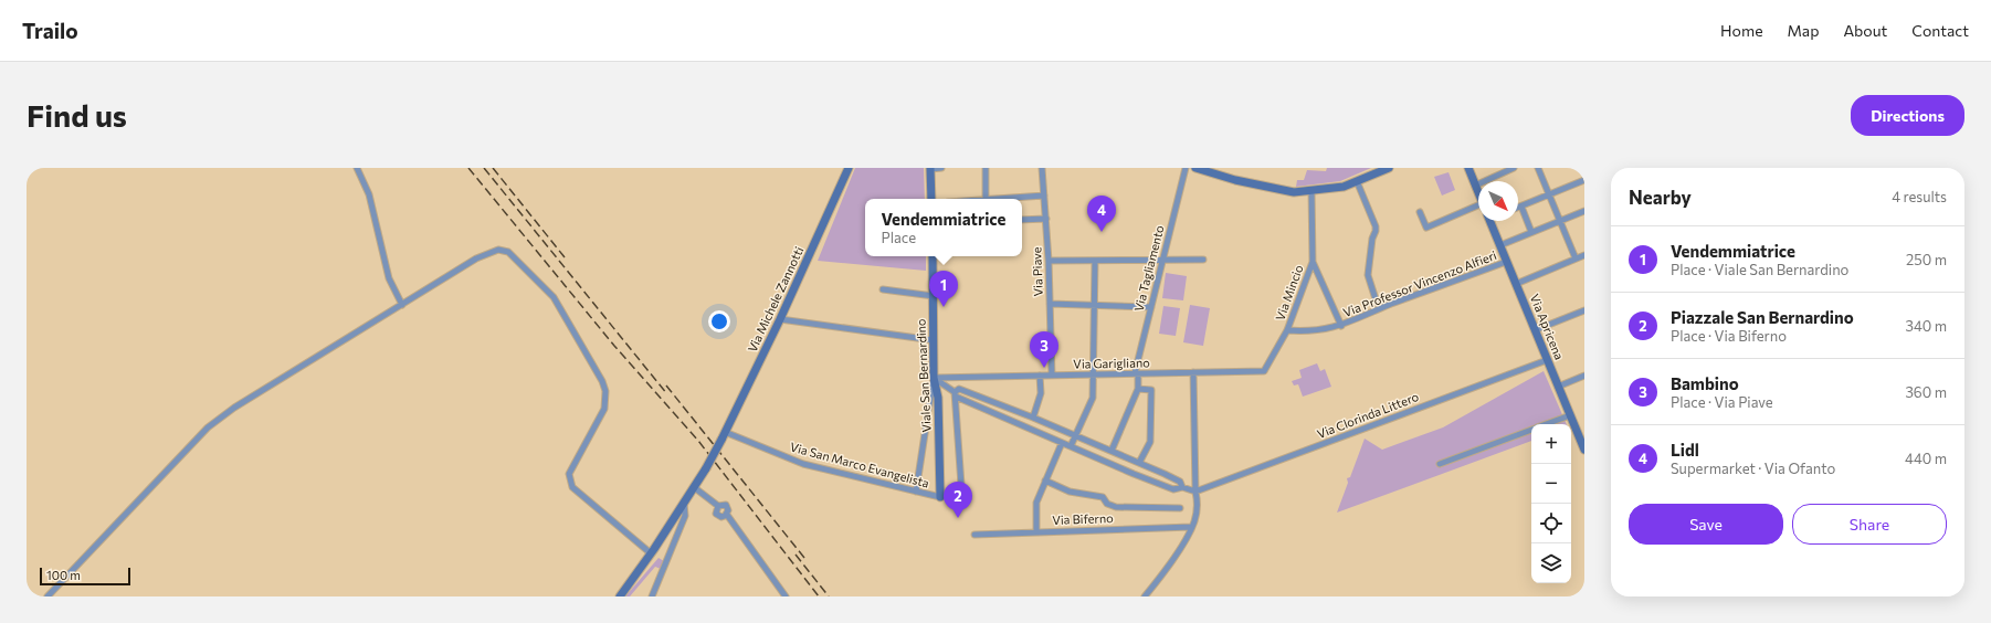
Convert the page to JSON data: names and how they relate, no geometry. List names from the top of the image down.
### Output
{
  "streets": {
    "main road": ["Via Michele Zannotti", "Via Apricena", "Viale San Bernardino"],
    "street": [
      "Via Tagliamento",
      "Via Piave",
      "Via Professor Vincenzo Alfieri",
      "Via Mincio",
      "Via Garigliano",
      "Via Clorinda Littero",
      "Via San Marco Evangelista",
      "Via Biferno"
    ]
  },
  "crossings": [
    ["Via Tagliamento", "Via Garigliano"],
    ["Via Piave", "Via Garigliano"],
    ["Via Professor Vincenzo Alfieri", "Via Mincio"],
    ["Via Professor Vincenzo Alfieri", "Via Apricena"],
    ["Via Mincio", "Via Garigliano"],
    ["Via Michele Zannotti", "Via San Marco Evangelista"],
    ["Via Apricena", "Via Clorinda Littero"],
    ["Via Garigliano", "Viale San Bernardino"],
    ["Viale San Bernardino", "Via San Marco Evangelista"]
  ],
  "scale_bar": "100 m",
  "north": "bottom right",
  "page": {
    "header": "Trailo",
    "nav": [
      "Home",
      "Map",
      "About",
      "Contact"
    ],
    "buttons": [
      "Directions",
      ["Save", "Share"]
    ],
    "title": "Find us",
    "heading": ["Nearby", "4 results"],
    "pins": [
      "4",
      "1",
      "3",
      "2"
    ],
    "popup": ["Vendemmiatrice", "Place"],
    "list": [
      {
        "mark": "1",
        "name": "Vendemmiatrice",
        "note": "Place · Viale San Bernardino",
        "value": "250 m"
      },
      {
        "mark": "2",
        "name": "Piazzale San Bernardino",
        "note": "Place · Via Biferno",
        "value": "340 m"
      },
      {
        "mark": "3",
        "name": "Bambino",
        "note": "Place · Via Piave",
        "value": "360 m"
      },
      {
        "mark": "4",
        "name": "Lidl",
        "note": "Supermarket · Via Ofanto",
        "value": "440 m"
      }
    ],
    "map_buttons": ["+", "−"],
    "scale": "100 m"
  }
}
